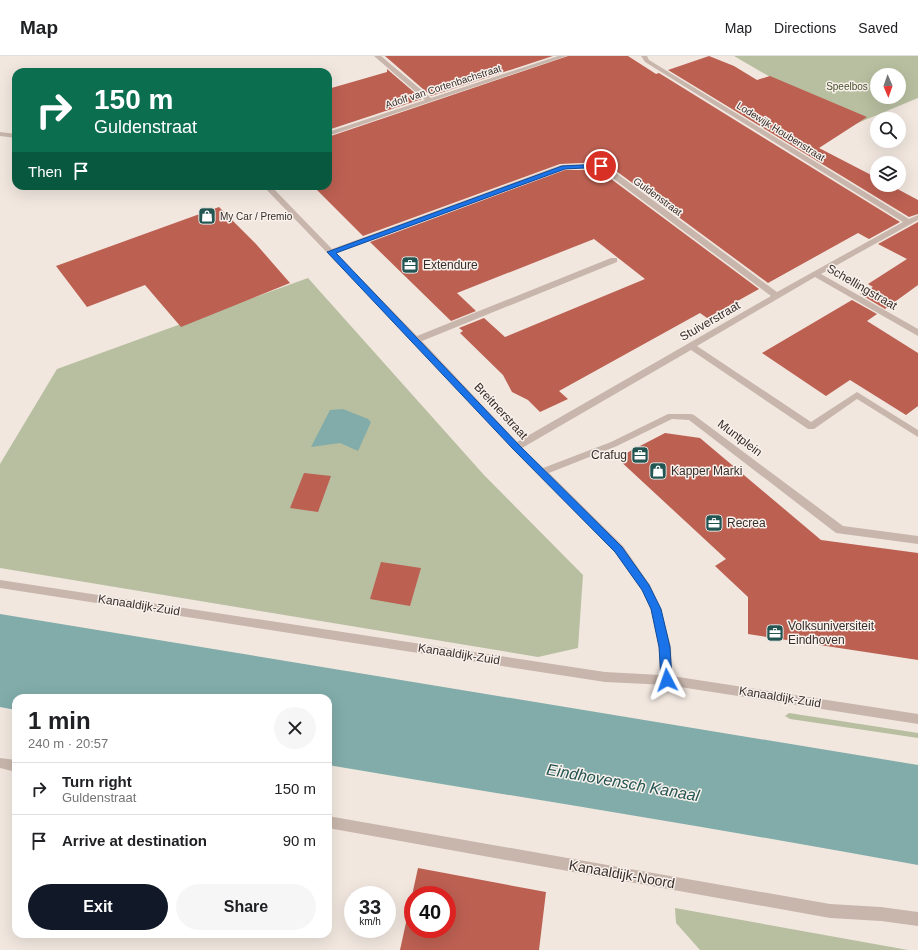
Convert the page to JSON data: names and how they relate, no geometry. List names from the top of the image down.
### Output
{
  "streets": {
    "street": [
      "Adolf van Cortenbachstraat",
      "Lodewijk Houbenstraat",
      "Guldenstraat",
      "Schellingstraat",
      "Stuiverstraat",
      "Breitnerstraat",
      "Muntplein",
      "Kanaaldijk-Zuid",
      "Kanaaldijk-Noord"
    ]
  },
  "crossings": [
    ["Lodewijk Houbenstraat", "Stuiverstraat"],
    ["Guldenstraat", "Stuiverstraat"],
    ["Guldenstraat", "Breitnerstraat"],
    ["Schellingstraat", "Stuiverstraat"],
    ["Stuiverstraat", "Breitnerstraat"],
    ["Breitnerstraat", "Muntplein"],
    ["Breitnerstraat", "Kanaaldijk-Zuid"]
  ],
  "water": ["Eindhovensch Kanaal"],
  "parks": ["Speelbos"],
  "places": {
    "shop": ["My Car / Premio", "Kapper Marki"],
    "office": [
      "Extendure",
      "Crafug",
      "Recrea",
      "Volksuniversiteit Eindhoven"
    ]
  },
  "north": "bottom",
  "page": {
    "header": "Map",
    "nav": ["Map", "Directions", "Saved"],
    "turn": ["150 m", "Guldenstraat"],
    "then": "Then",
    "heading": ["1 min", "240 m · 20:57"],
    "list": [
      {
        "name": "Turn right",
        "note": "Guldenstraat",
        "value": "150 m"
      },
      {
        "name": "Arrive at destination",
        "value": "90 m"
      }
    ],
    "buttons": ["Exit", "Share"],
    "speed": "33 km/h",
    "limit": "40"
  }
}
